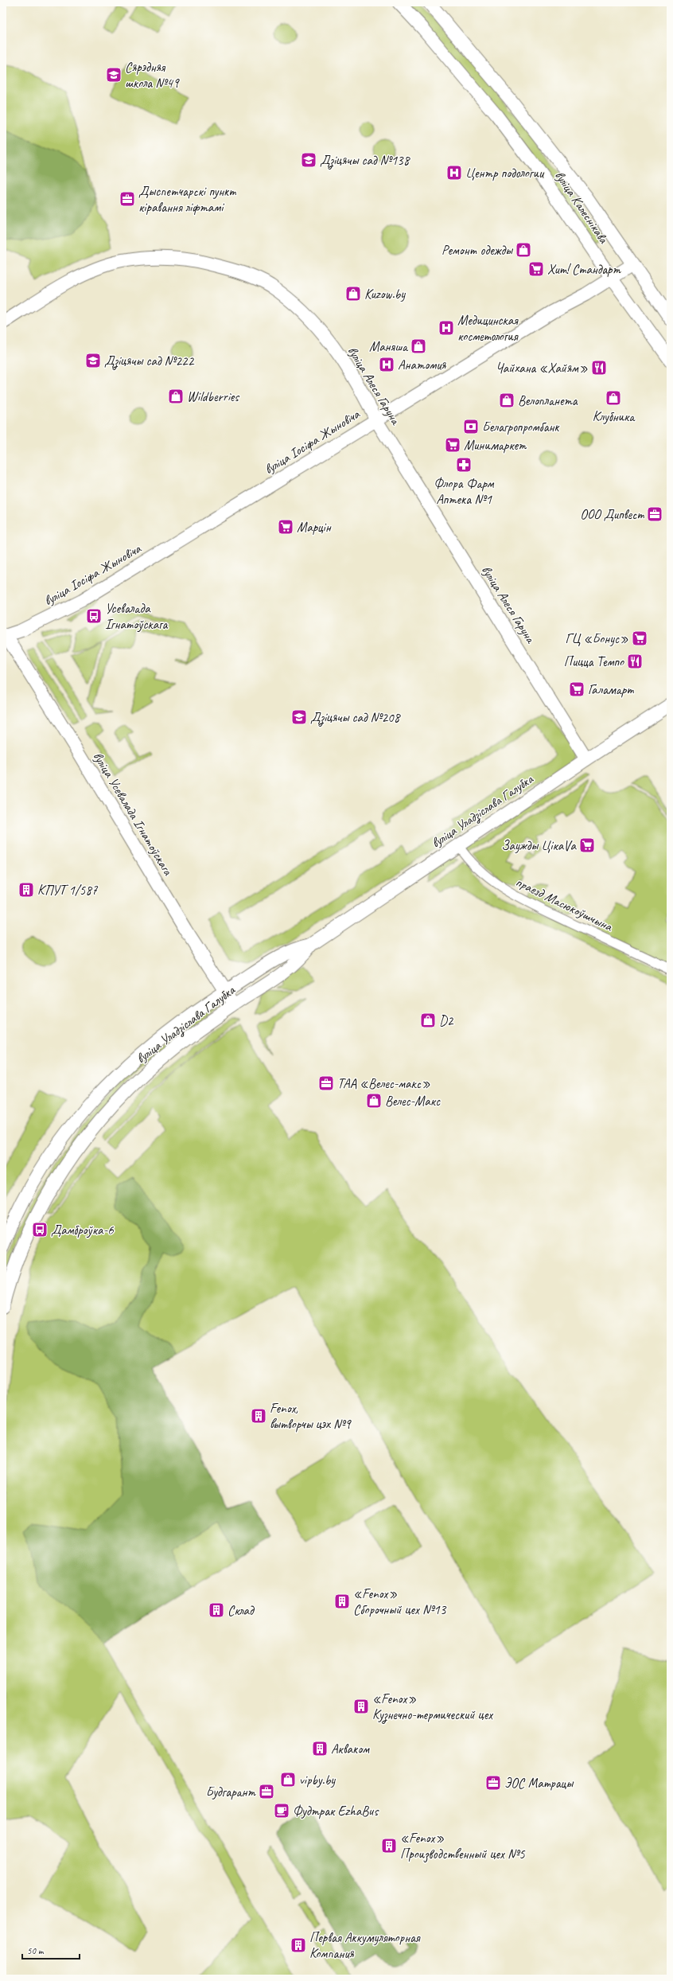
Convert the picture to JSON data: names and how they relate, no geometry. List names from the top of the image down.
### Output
{
  "streets": {
    "main road": [
      "вуліца Калеснікава",
      "вуліца Алеся Гаруна",
      "вуліца Іосіфа Жыновіча",
      "вуліца Уладзіслава Галубка",
      "вуліца Усевалада Ігнатоўскага"
    ],
    "street": ["праезд Масюкоўшчына"]
  },
  "crossings": [
    ["вуліца Калеснікава", "вуліца Іосіфа Жыновіча"],
    ["вуліца Алеся Гаруна", "вуліца Іосіфа Жыновіча"],
    ["вуліца Алеся Гаруна", "вуліца Уладзіслава Галубка"],
    ["вуліца Іосіфа Жыновіча", "вуліца Усевалада Ігнатоўскага"],
    ["вуліца Уладзіслава Галубка", "вуліца Усевалада Ігнатоўскага"],
    ["вуліца Уладзіслава Галубка", "праезд Масюкоўшчына"]
  ],
  "places": {
    "school or university": [
      "Сярэдняя школа №49",
      "Дзіцячы сад №138",
      "Дзіцячы сад №222",
      "Дзіцячы сад №208"
    ],
    "hospital": ["Центр подологии", "Медицинская косметология", "Анатомия"],
    "office": [
      "Дыспетчарскі пункт кіравання ліфтамі",
      "ООО Дипвест",
      "ТАА «Велес-макс»",
      "ЭОС Матрацы",
      "Будгарант"
    ],
    "shop": [
      "Ремонт одежды",
      "Kuzow.by",
      "Маняша",
      "Wildberries",
      "Клубника",
      "Велопланета",
      "D2",
      "Велес-Макс",
      "vipby.by"
    ],
    "supermarket": [
      "Хит! Стандарт",
      "Минимаркет",
      "Марцін",
      "ГЦ «Бонус»",
      "Галамарт",
      "Заужды ЦікаVа"
    ],
    "restaurant": ["Чайхана «Хайям»", "Пицца Темпо"],
    "bank": ["Белагропромбанк"],
    "pharmacy": ["Флора Фарм Аптека №1"],
    "bus stop": ["Усевалада Ігнатоўскага", "Дамброўка-6"],
    "building": [
      "КПУТ 1/587",
      "Fenox, вытворчы цэх №9",
      "«Fenox» Сборочный цех №13",
      "Склад",
      "«Fenox» Кузнечно-термический цех",
      "Акваком",
      "«Fenox» Производственный цех №5",
      "Первая Аккумуляторная Компания"
    ],
    "cafe": ["Фудтрак EzhaBus"]
  },
  "scale_bar": "50 m"
}
